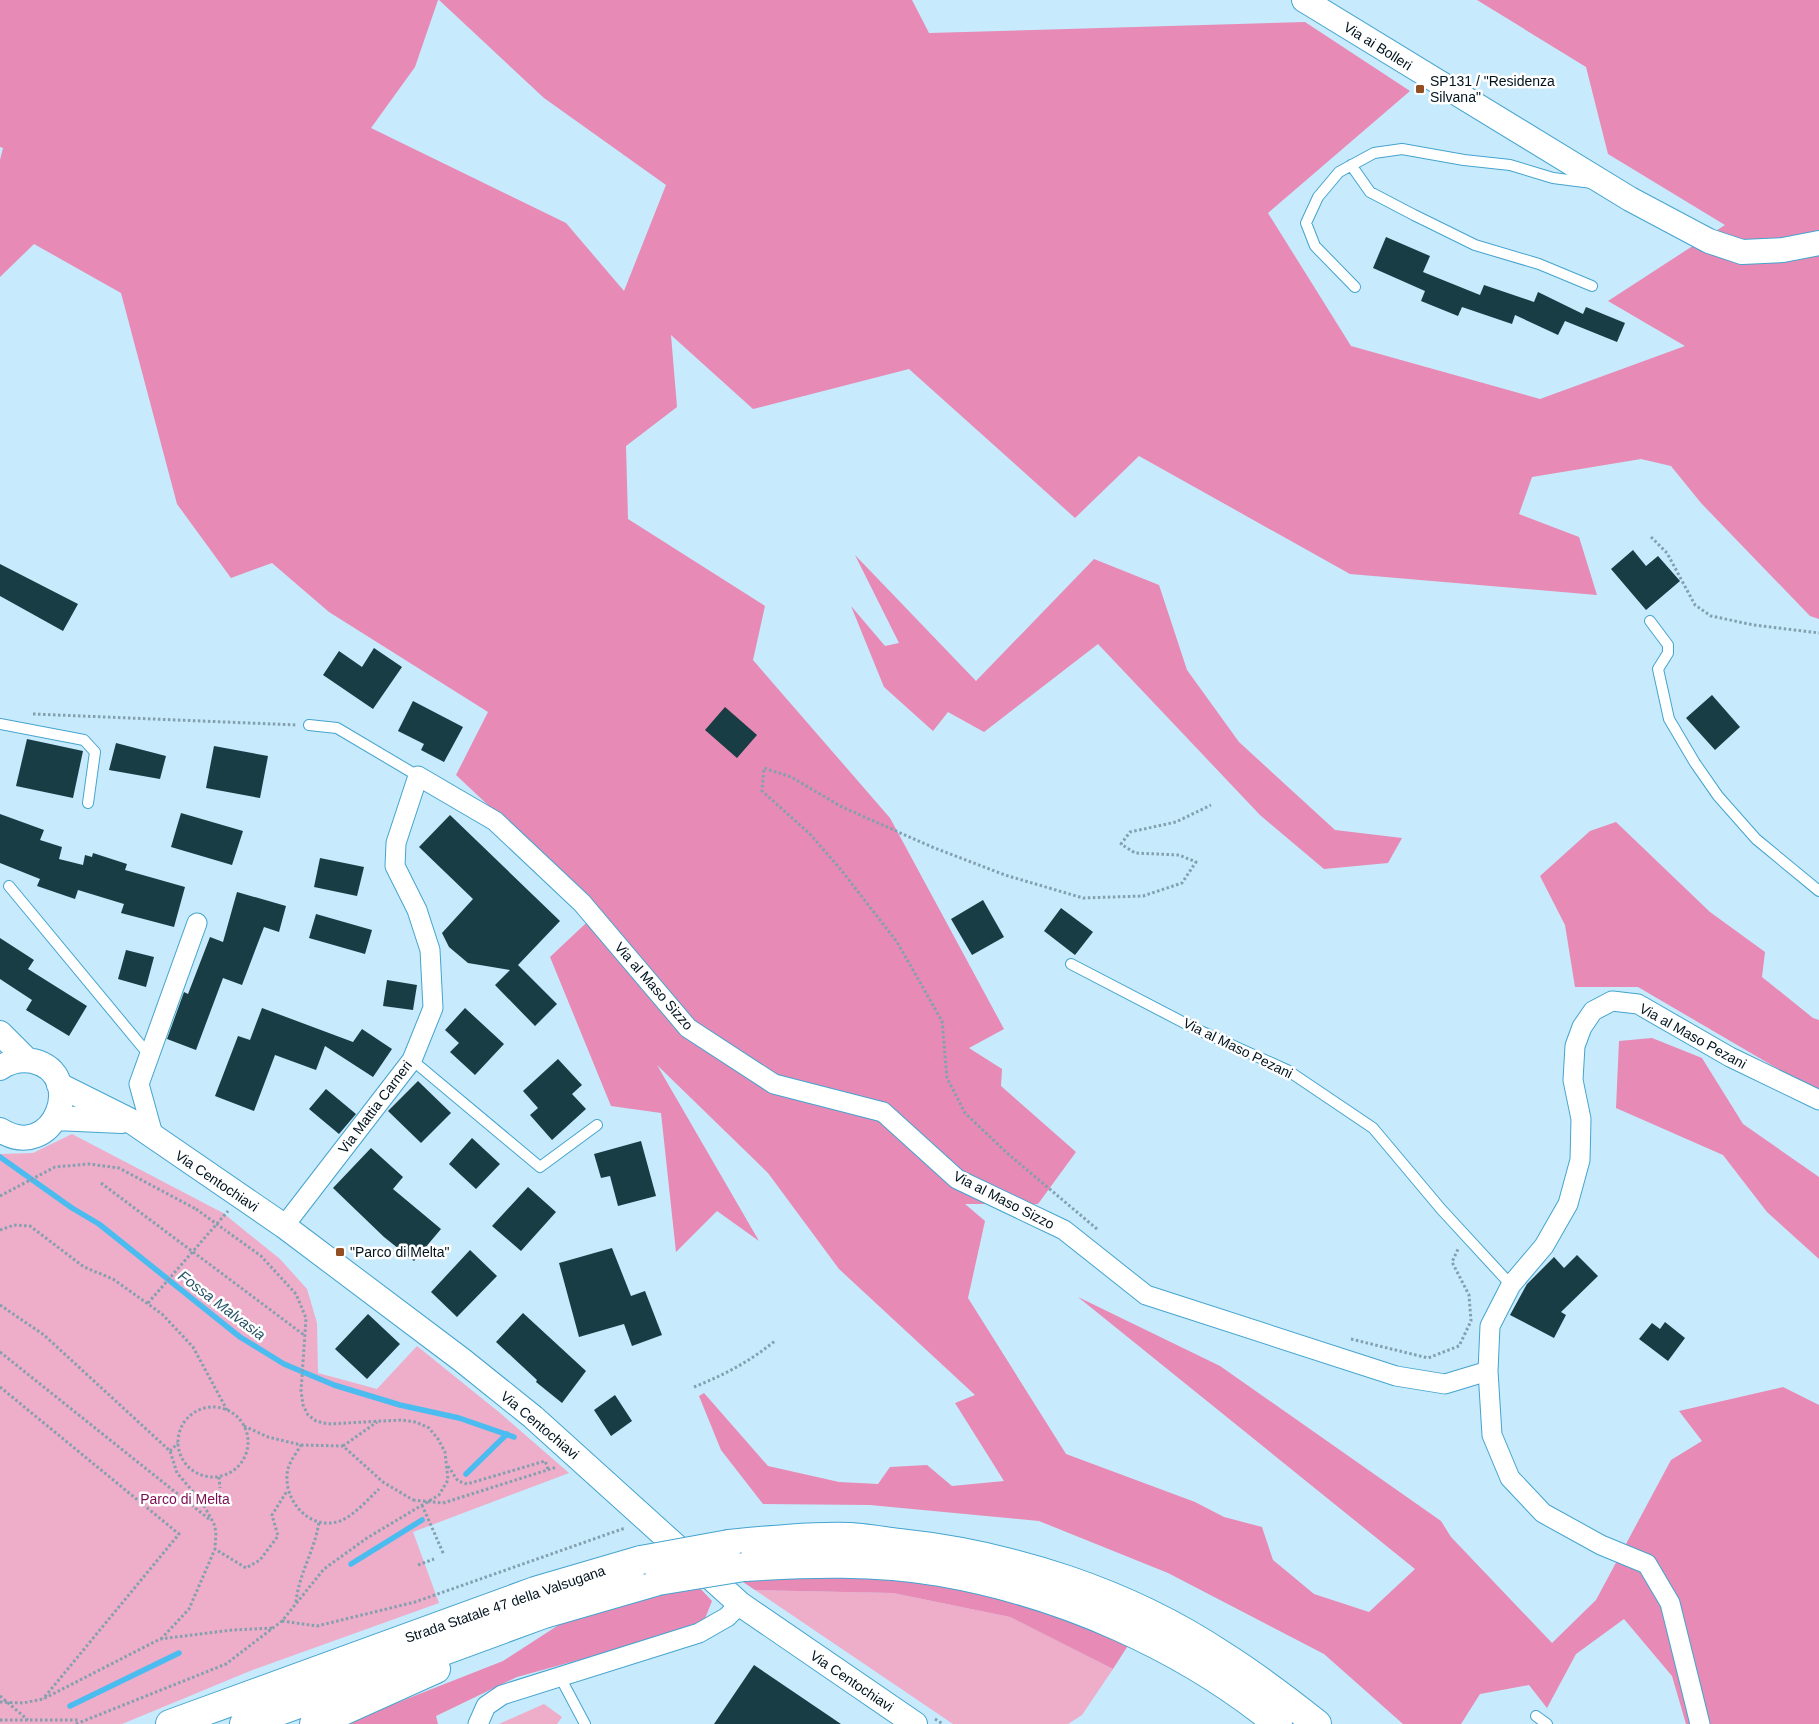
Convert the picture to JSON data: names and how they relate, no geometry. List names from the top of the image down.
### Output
{
  "streets": {
    "highway": ["Strada Statale 47 della Valsugana"],
    "street": [
      "Via ai Bolleri",
      "Via al Maso Sizzo",
      "Via al Maso Pezani",
      "Via Mattia Carneri",
      "Via Centochiavi"
    ]
  },
  "crossings": [
    ["Via al Maso Sizzo", "Via al Maso Pezani"],
    ["Via al Maso Sizzo", "Via Mattia Carneri"],
    ["Via Mattia Carneri", "Via Centochiavi"]
  ],
  "water": ["Fossa Malvasia"],
  "parks": ["Parco di Melta"],
  "places": {
    "transit": ["SP131 / \"Residenza Silvana\"", "\"Parco di Melta\""]
  }
}
